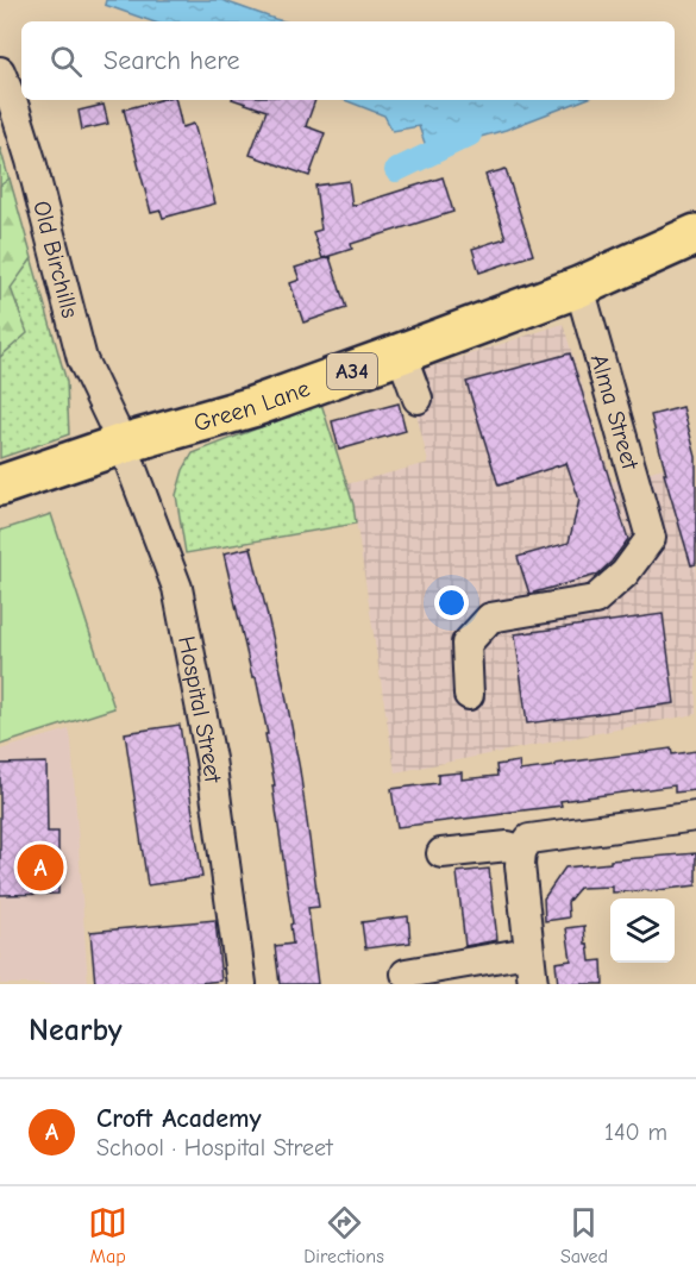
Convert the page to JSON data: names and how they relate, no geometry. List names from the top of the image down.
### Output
{
  "streets": {
    "highway": ["A34", "Green Lane"],
    "street": ["Old Birchills", "Alma Street", "Hospital Street"]
  },
  "crossings": [
    ["Old Birchills", "Green Lane"],
    ["Old Birchills", "Hospital Street"],
    ["Green Lane", "Alma Street"],
    ["Green Lane", "Hospital Street"]
  ],
  "page": {
    "search": "Search here",
    "pins": "A",
    "heading": "Nearby",
    "list": [
      {
        "mark": "A",
        "name": "Croft Academy",
        "note": "School · Hospital Street",
        "value": "140 m"
      }
    ],
    "nav": ["Map", "Directions", "Saved"]
  }
}
